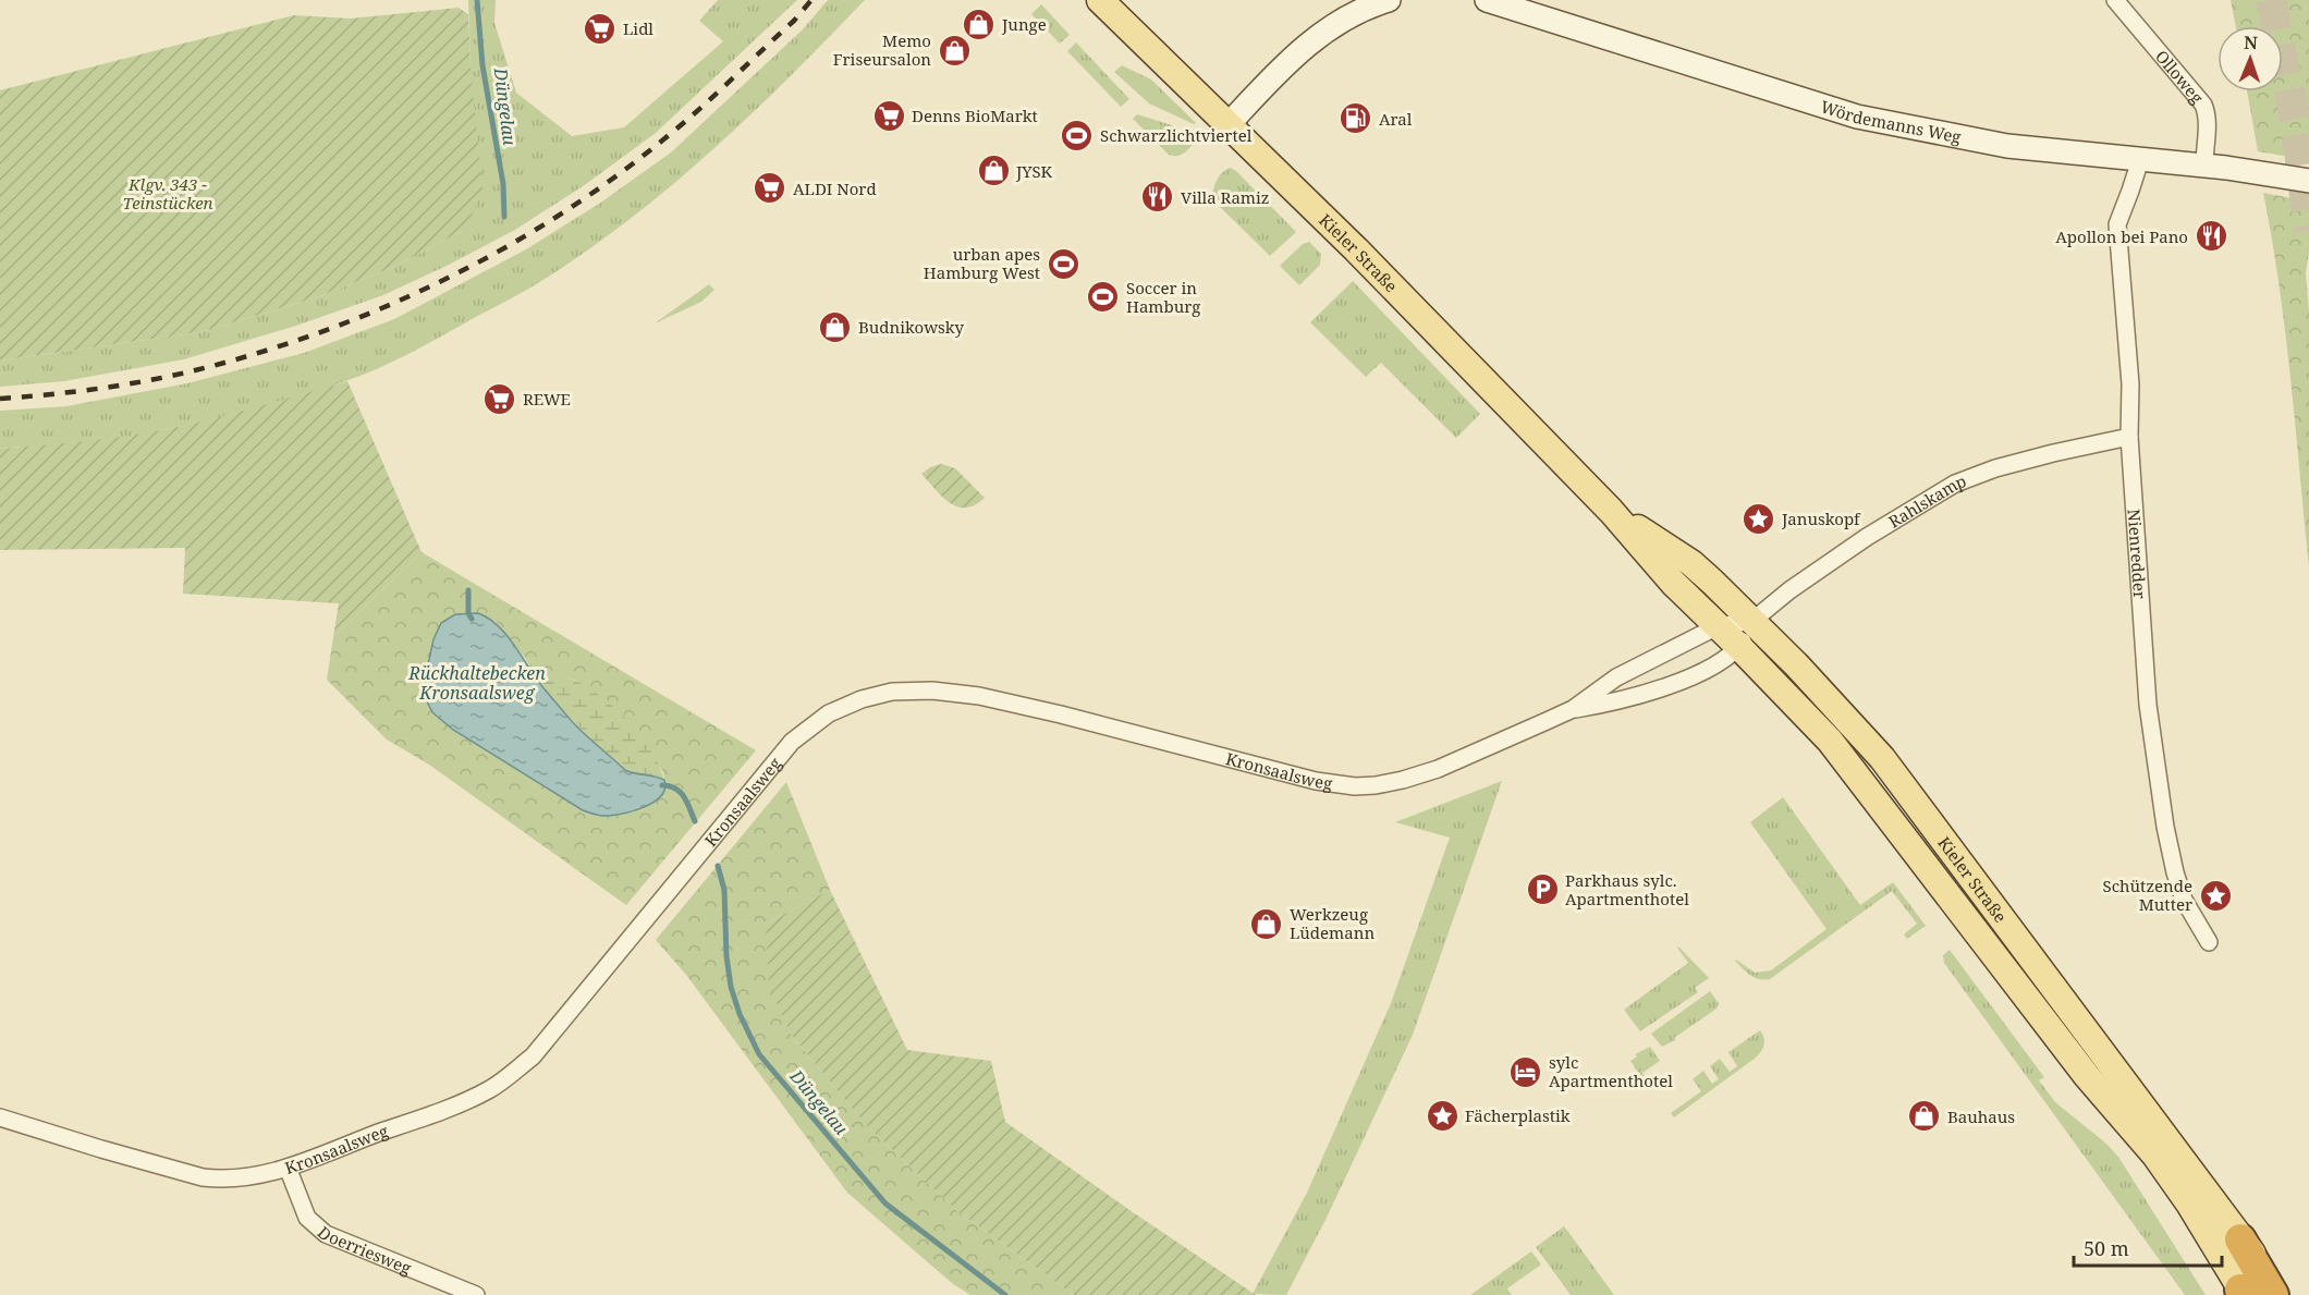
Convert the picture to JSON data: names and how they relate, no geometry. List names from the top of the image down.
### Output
{
  "streets": {
    "main road": ["Kieler Straße"],
    "street": [
      "Olloweg",
      "Wördemanns Weg",
      "Rahlskamp",
      "Nienredder",
      "Kronsaalsweg",
      "Doerriesweg"
    ]
  },
  "crossings": [
    ["Olloweg", "Wördemanns Weg"],
    ["Wördemanns Weg", "Nienredder"],
    ["Kieler Straße", "Rahlskamp"],
    ["Kieler Straße", "Kronsaalsweg"],
    ["Rahlskamp", "Nienredder"],
    ["Rahlskamp", "Kronsaalsweg"],
    ["Kronsaalsweg", "Doerriesweg"]
  ],
  "water": ["Düngelau", "Rückhaltebecken Kronsaalsweg"],
  "parks": ["Klgv. 343 - Teinstücken"],
  "places": {
    "shop": [
      "Junge",
      "Memo Friseursalon",
      "JYSK",
      "Budnikowsky",
      "Werkzeug Lüdemann",
      "Bauhaus"
    ],
    "supermarket": [
      "Lidl",
      "Denns BioMarkt",
      "ALDI Nord",
      "REWE"
    ],
    "fuel station": ["Aral"],
    "sports": ["Schwarzlichtviertel", "urban apes Hamburg West", "Soccer in Hamburg"],
    "restaurant": ["Villa Ramiz", "Apollon bei Pano"],
    "place": ["Januskopf", "Schützende Mutter", "Fächerplastik"],
    "parking": ["Parkhaus sylc. Apartmenthotel"],
    "hotel": ["sylc Apartmenthotel"]
  },
  "scale_bar": "50 m",
  "north": "top"
}
